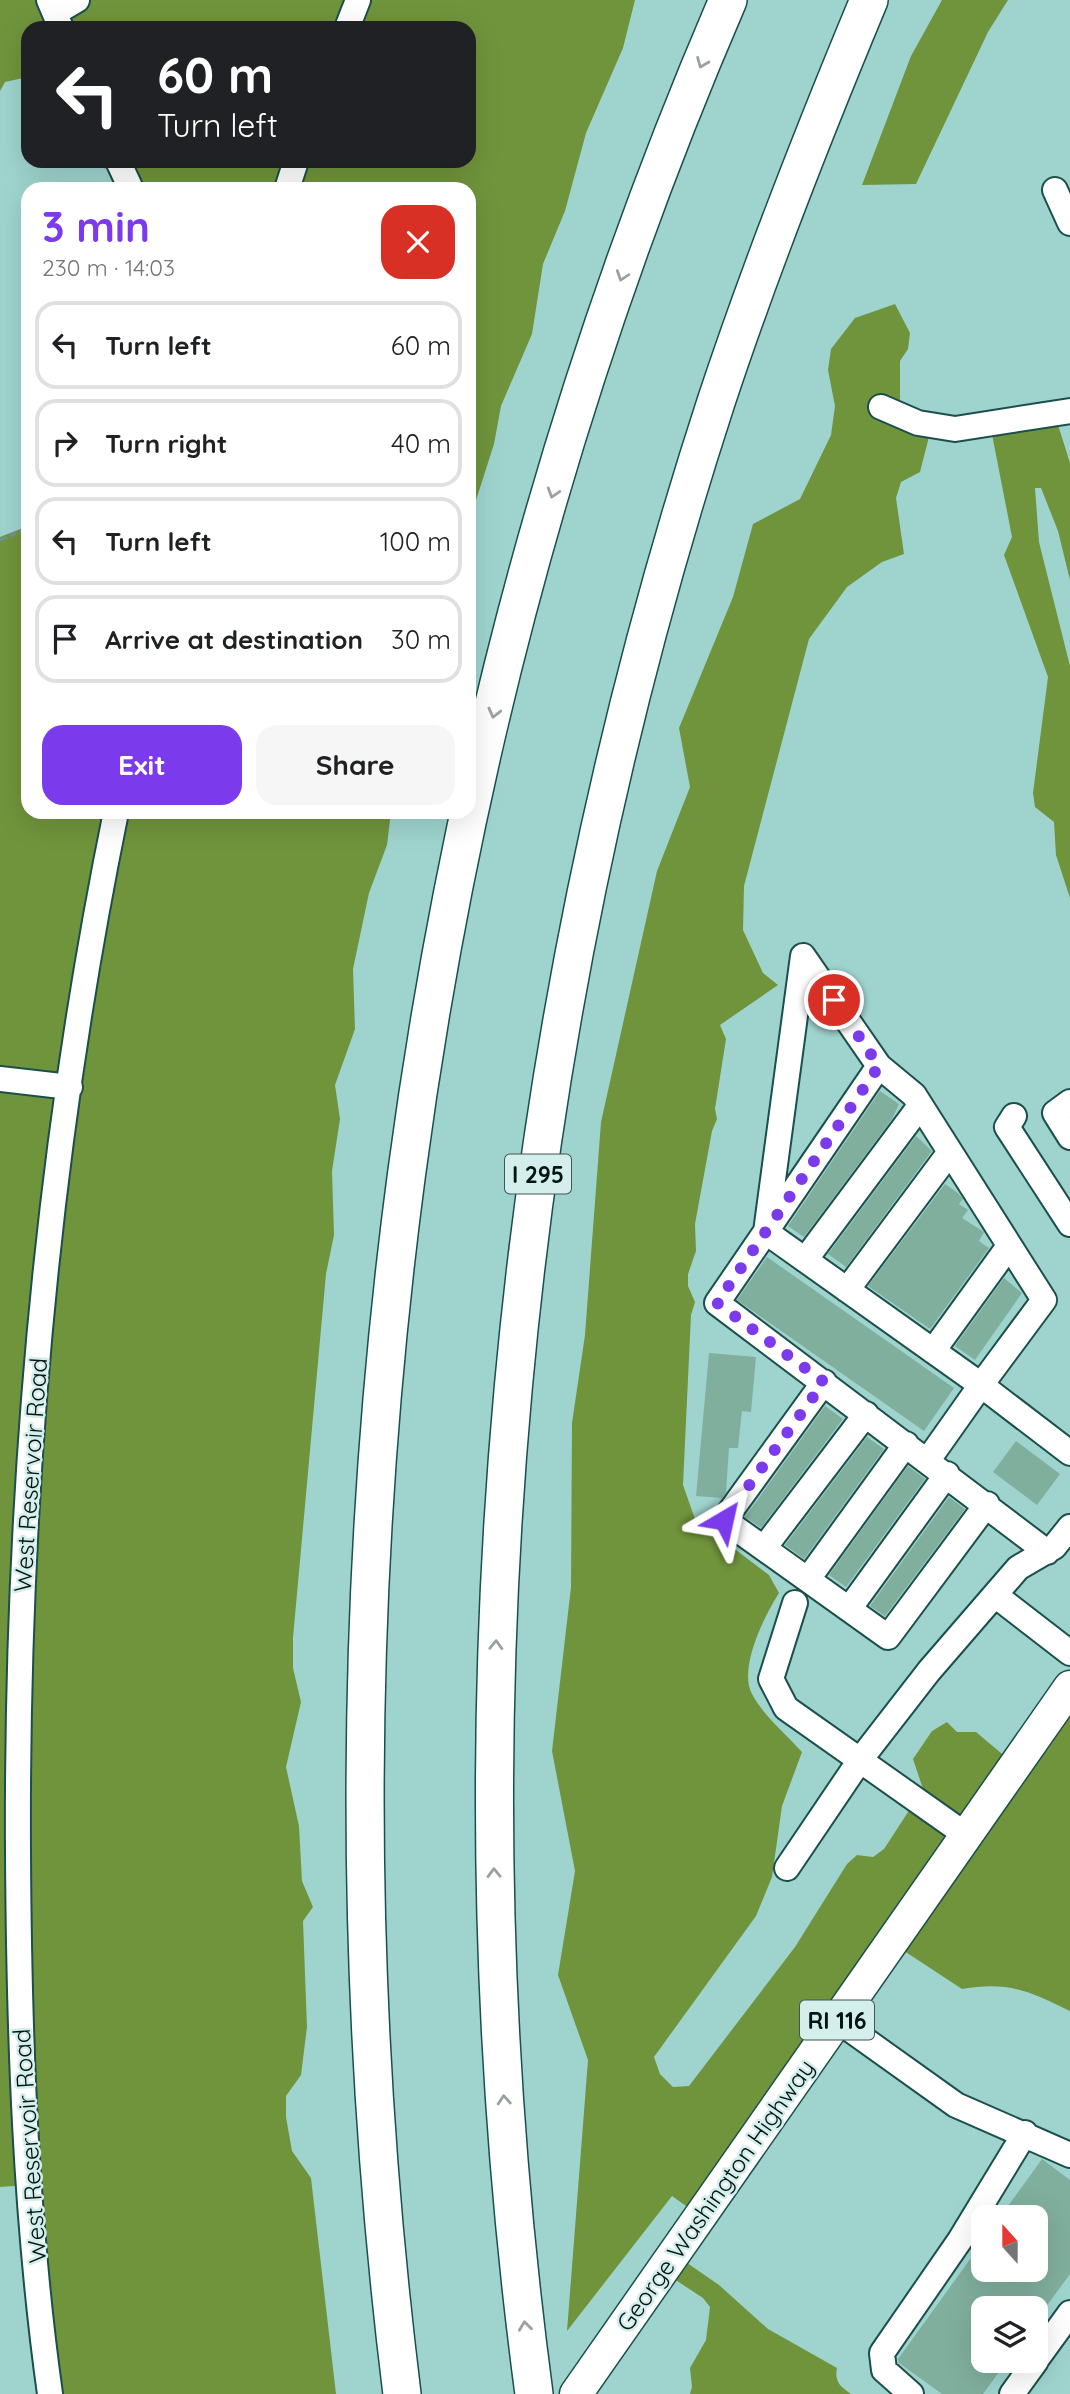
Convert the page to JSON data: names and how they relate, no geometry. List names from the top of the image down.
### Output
{
  "streets": {
    "highway": ["I 295"],
    "main road": ["RI 116", "George Washington Highway"],
    "street": ["West Reservoir Road"]
  },
  "north": "top",
  "page": {
    "turn": ["60 m", "Turn left"],
    "heading": ["3 min", "230 m · 14:03"],
    "list": [
      {
        "name": "Turn left",
        "value": "60 m"
      },
      {
        "name": "Turn right",
        "value": "40 m"
      },
      {
        "name": "Turn left",
        "value": "100 m"
      },
      {
        "name": "Arrive at destination",
        "value": "30 m"
      }
    ],
    "buttons": ["Exit", "Share"]
  }
}
